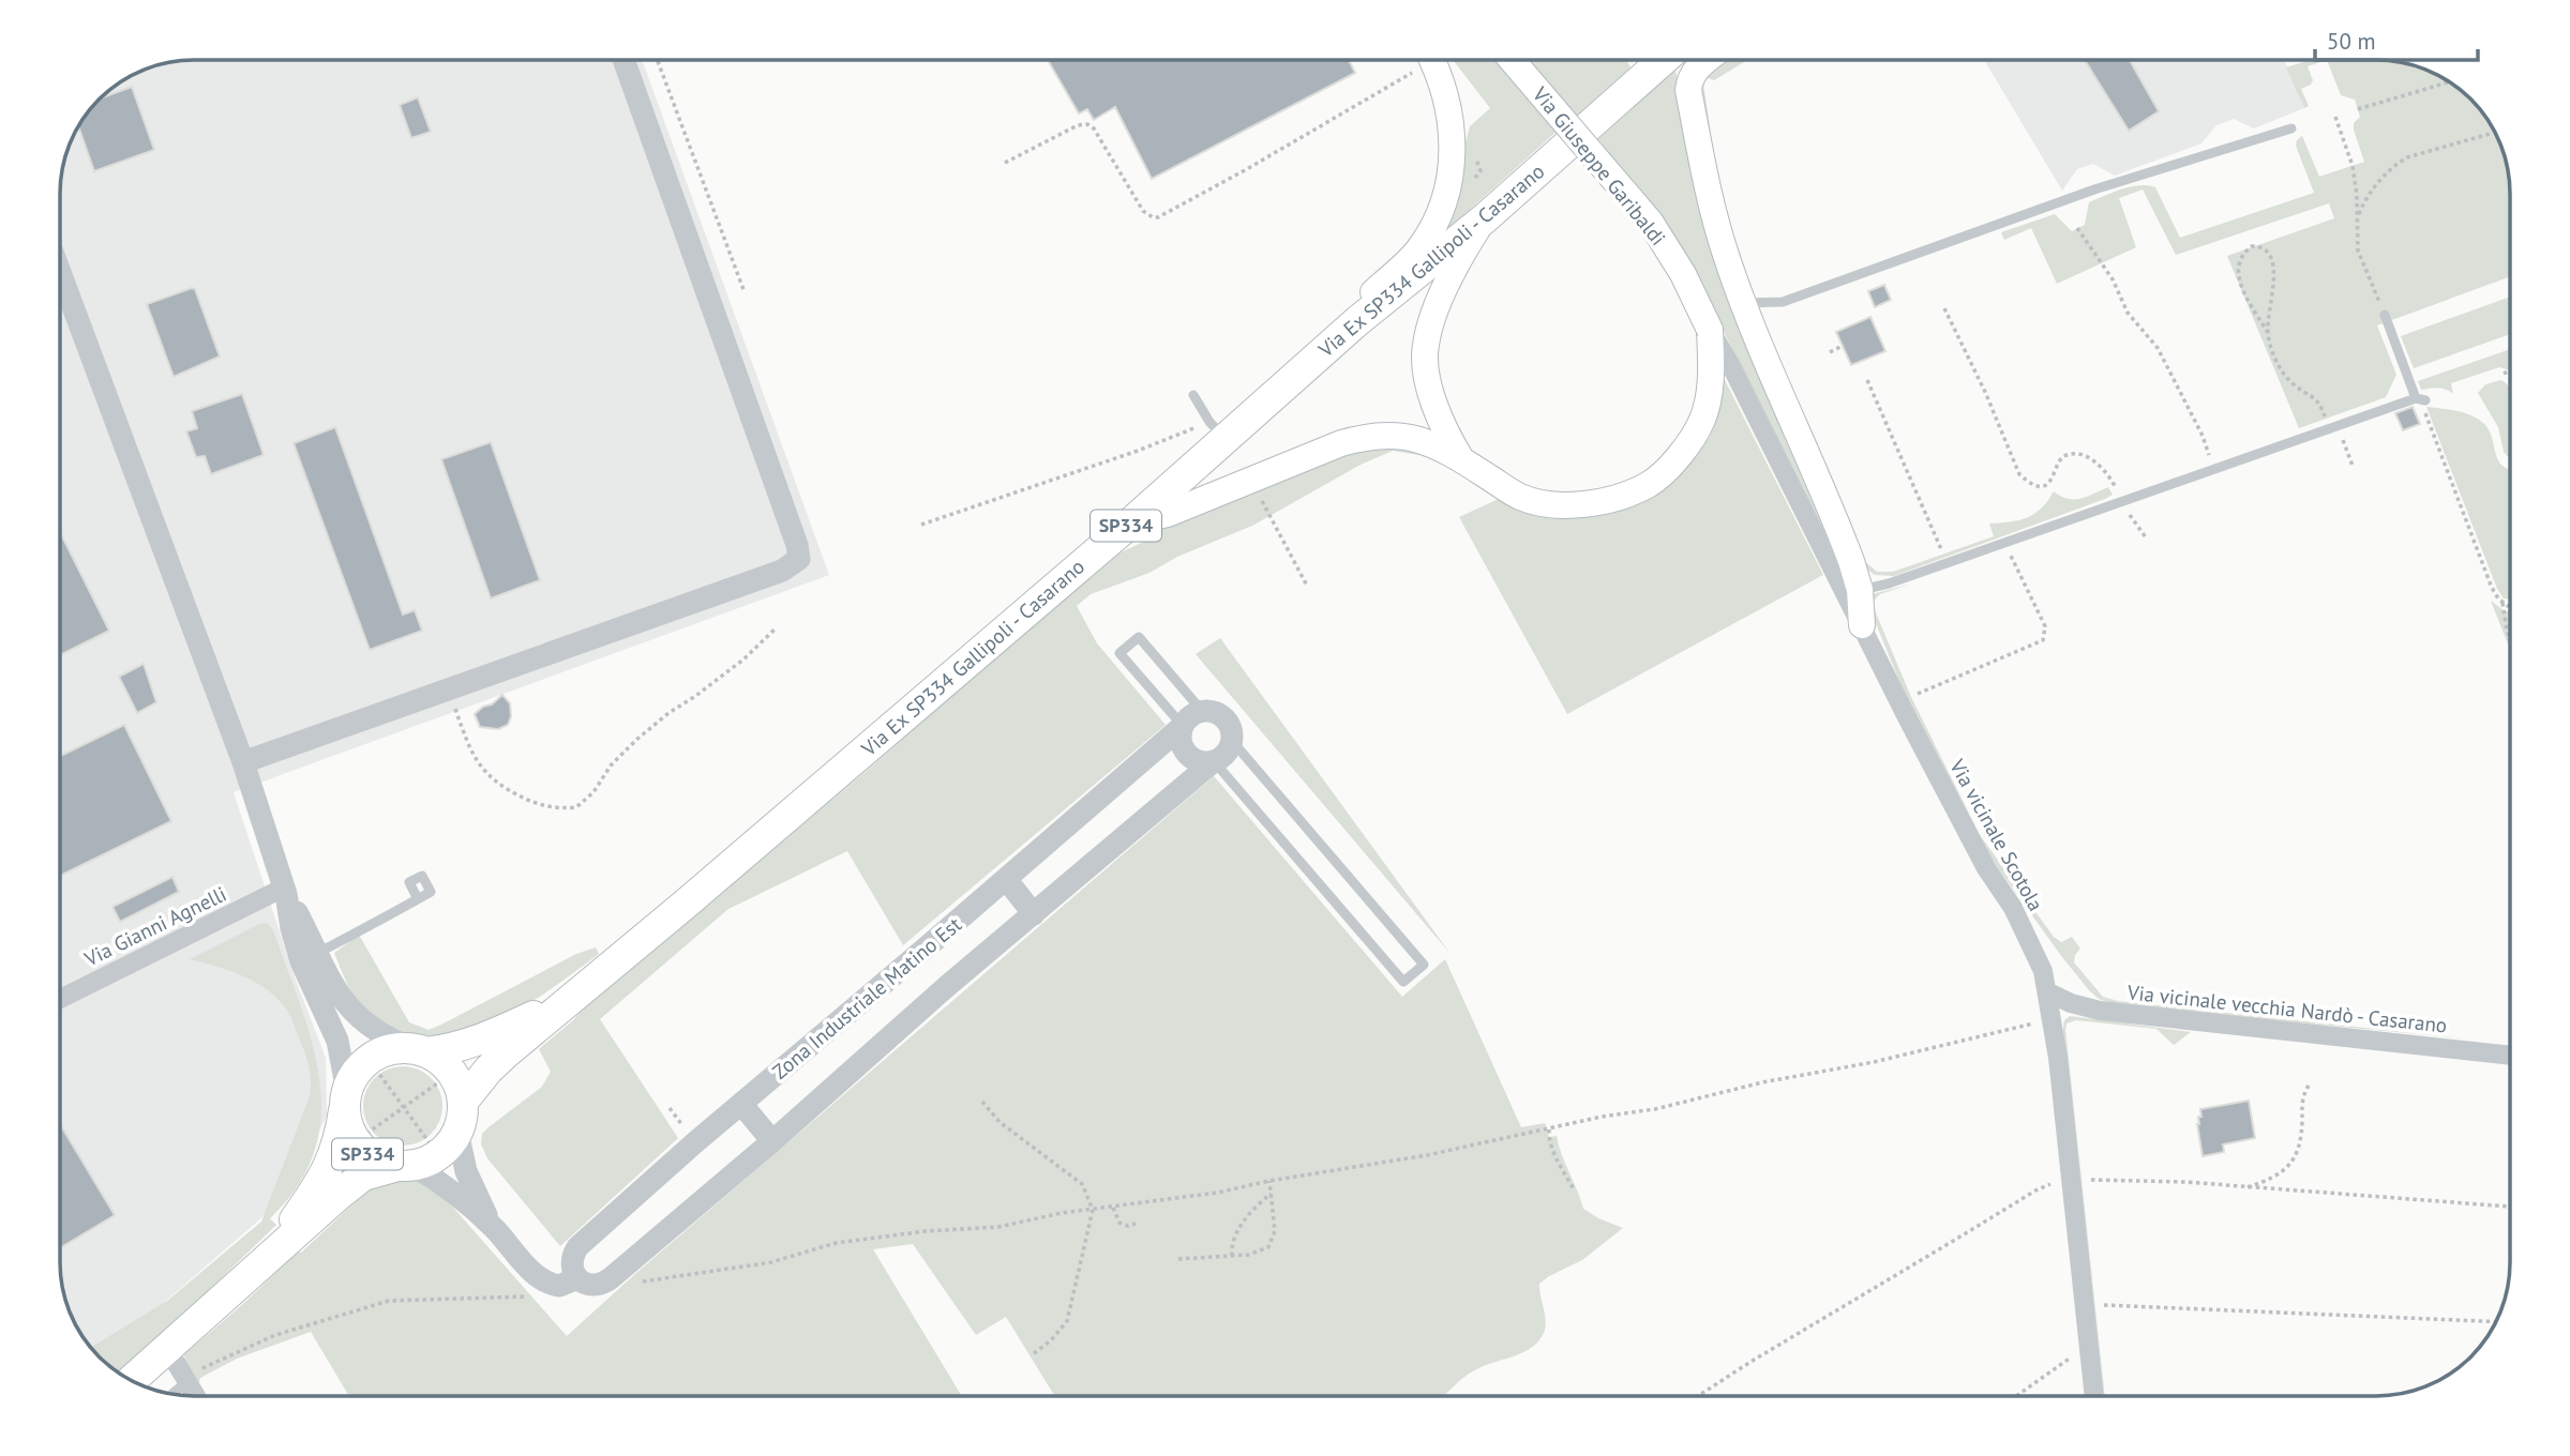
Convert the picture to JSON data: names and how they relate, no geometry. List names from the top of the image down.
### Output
{
  "streets": {
    "main road": ["Via Giuseppe Garibaldi", "Via Ex SP334 Gallipoli - Casarano", "SP334"],
    "street": [
      "Via vicinale Scotola",
      "Via Gianni Agnelli",
      "Zona Industriale Matino Est",
      "Via vicinale vecchia Nardò - Casarano"
    ]
  },
  "crossings": [
    ["Via Giuseppe Garibaldi", "Via vicinale Scotola"],
    ["Via Ex SP334 Gallipoli - Casarano", "SP334"],
    ["SP334", "Zona Industriale Matino Est"],
    ["Via vicinale Scotola", "Via vicinale vecchia Nardò - Casarano"]
  ],
  "scale_bar": "50 m"
}
